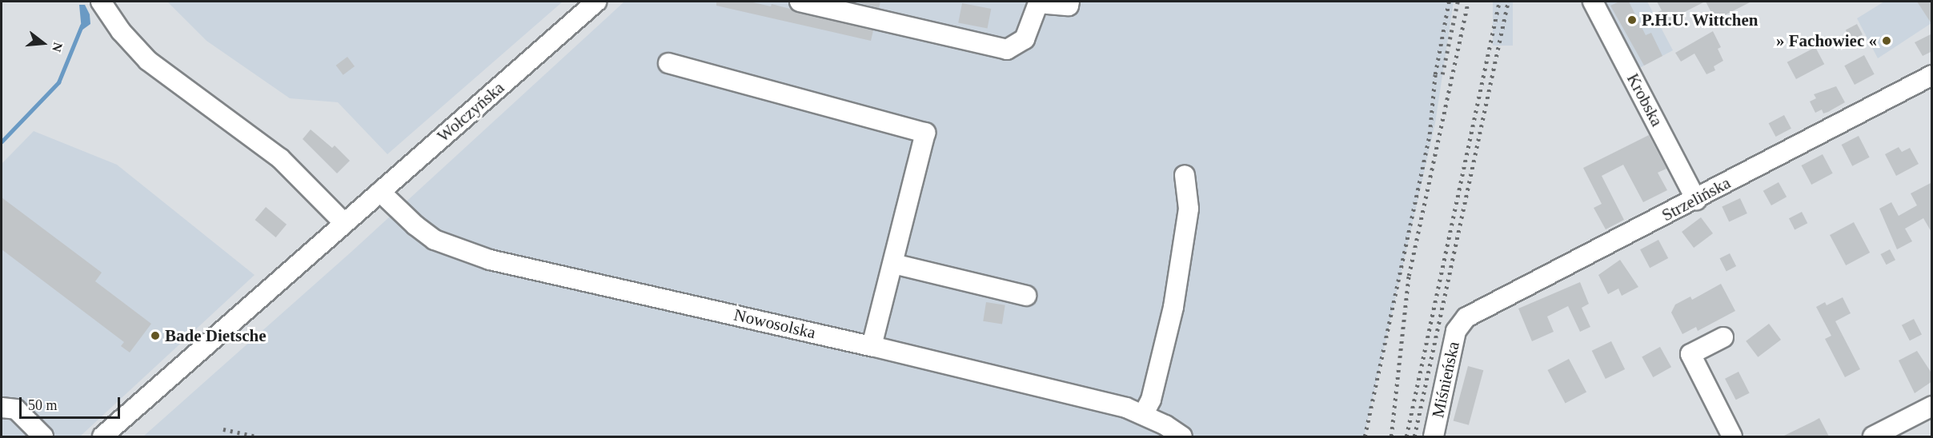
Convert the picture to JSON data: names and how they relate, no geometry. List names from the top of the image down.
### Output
{
  "streets": {
    "street": [
      "Krobska",
      "Wołczyńska",
      "Strzelińska",
      "Nowosolska",
      "Miśnieńska"
    ]
  },
  "crossings": [
    ["Krobska", "Strzelińska"],
    ["Wołczyńska", "Nowosolska"],
    ["Strzelińska", "Miśnieńska"]
  ],
  "places": ["P.H.U. Wittchen", "» Fachowiec «", "Bade Dietsche"],
  "scale_bar": "50 m",
  "north": "right"
}
